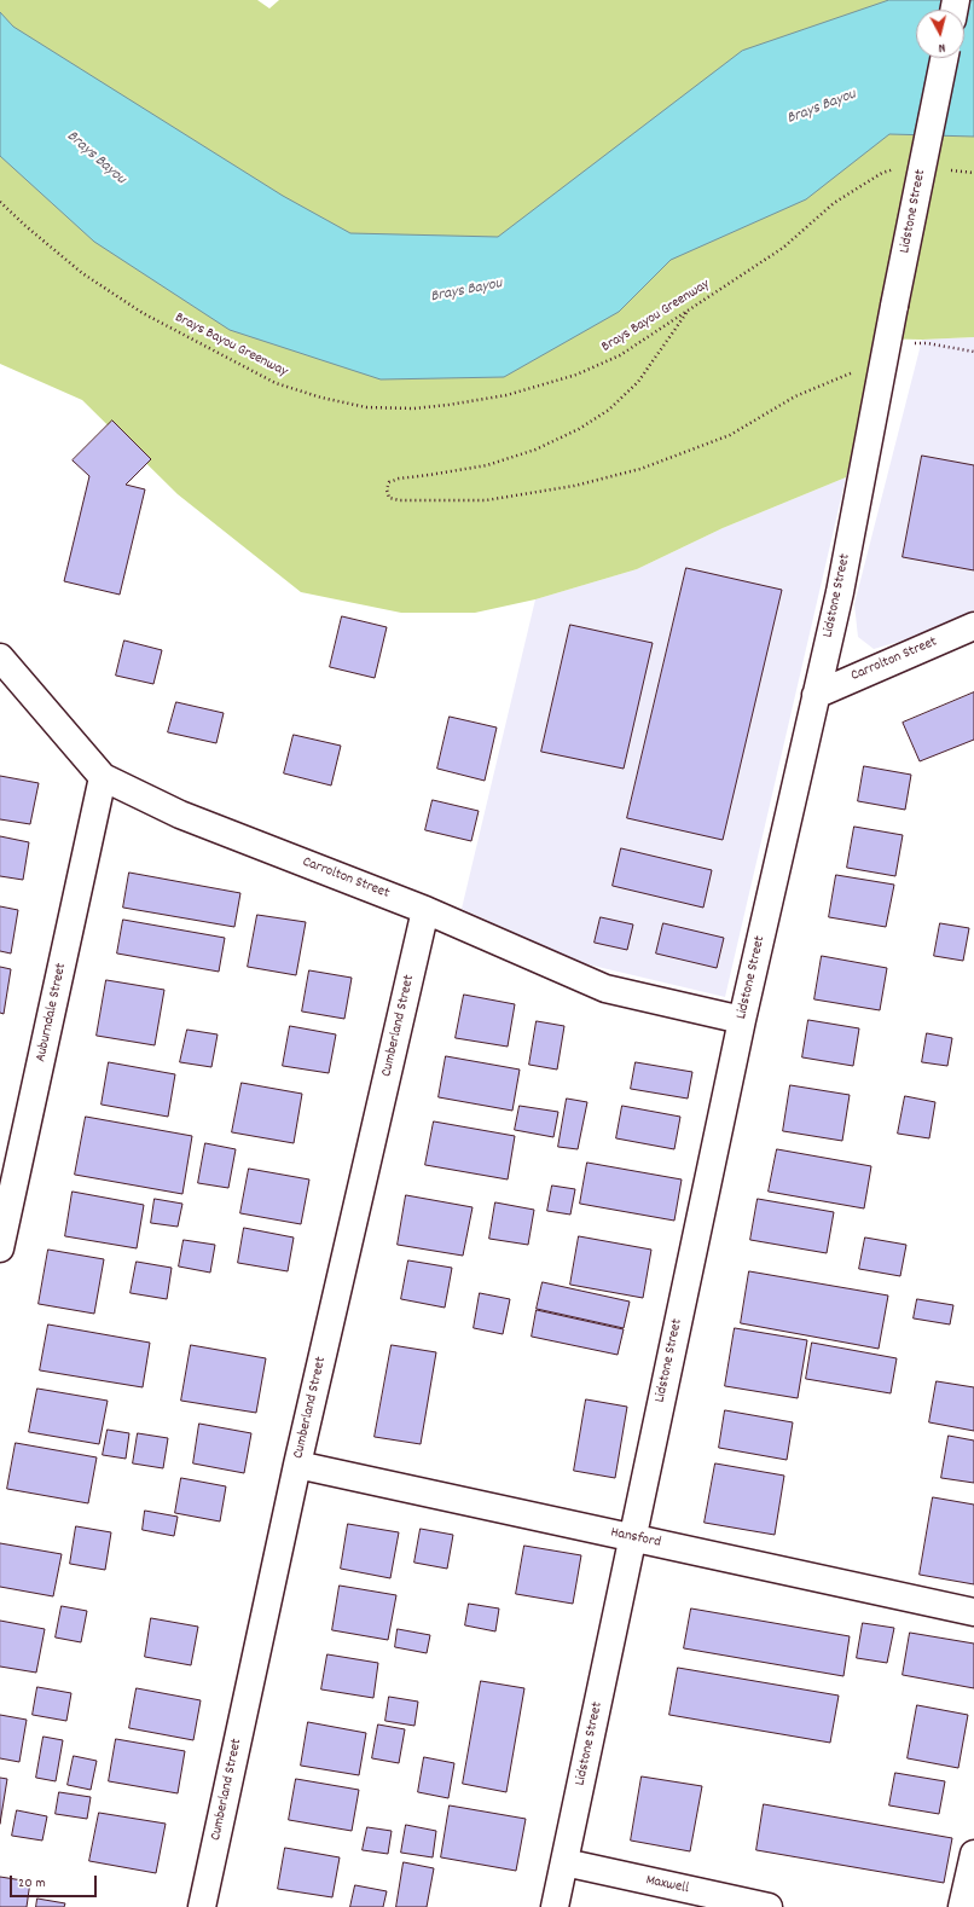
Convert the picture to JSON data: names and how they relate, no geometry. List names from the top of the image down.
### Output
{
  "streets": {
    "street": [
      "Lidstone Street",
      "Carrolton Street",
      "Auburndale Street",
      "Cumberland Street",
      "Hansford",
      "Maxwell"
    ],
    "path": ["Brays Bayou Greenway"]
  },
  "crossings": [
    ["Lidstone Street", "Carrolton Street"],
    ["Lidstone Street", "Hansford"],
    ["Lidstone Street", "Maxwell"],
    ["Carrolton Street", "Auburndale Street"],
    ["Carrolton Street", "Cumberland Street"],
    ["Cumberland Street", "Hansford"]
  ],
  "water": ["Brays Bayou"],
  "scale_bar": "20 m",
  "north": "bottom"
}
